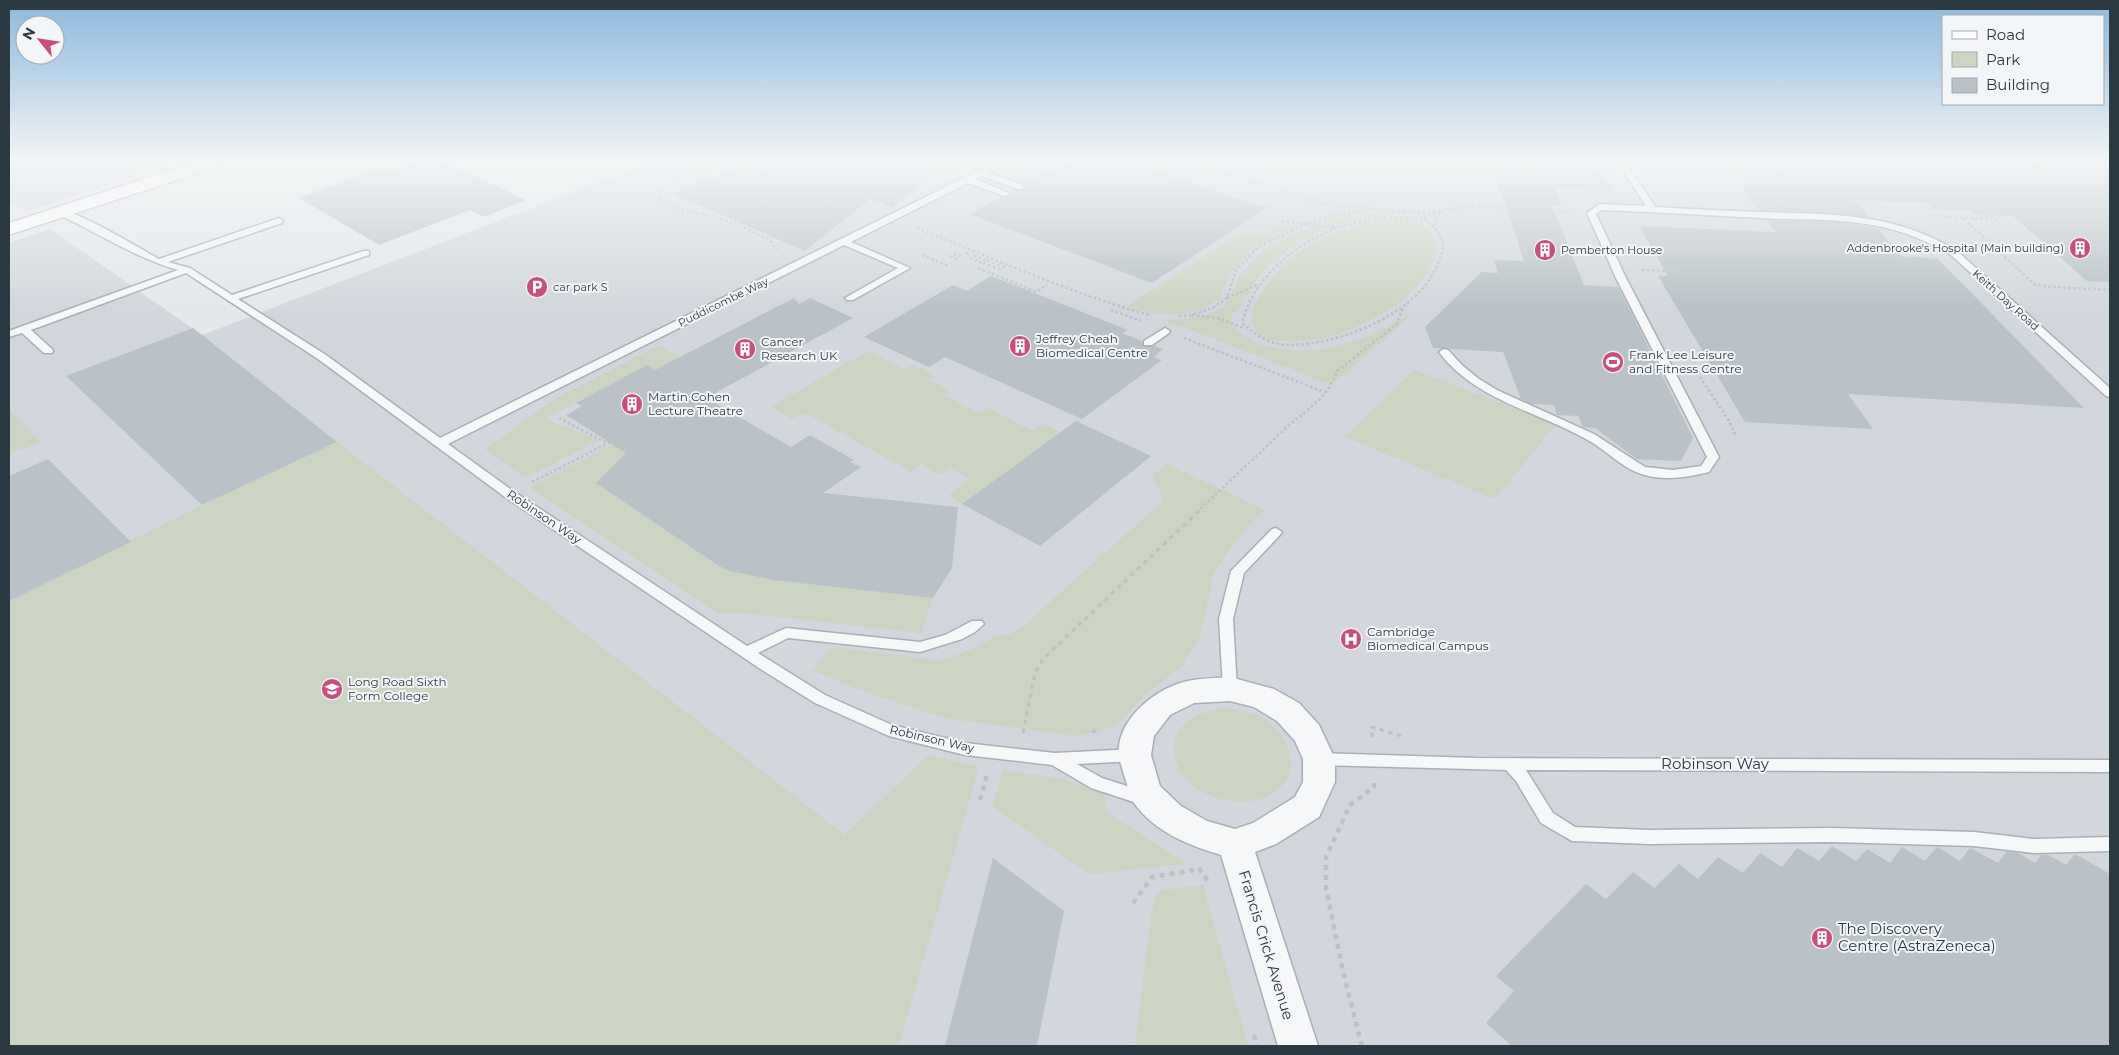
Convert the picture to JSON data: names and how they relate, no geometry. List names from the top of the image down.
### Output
{
  "streets": {
    "street": ["Francis Crick Avenue"],
    "lane": ["Keith Day Road", "Puddicombe Way", "Robinson Way"]
  },
  "crossings": [
    ["Puddicombe Way", "Robinson Way"],
    ["Robinson Way", "Francis Crick Avenue"]
  ],
  "places": {
    "building": [
      "Addenbrooke's Hospital (Main building)",
      "Pemberton House",
      "Jeffrey Cheah Biomedical Centre",
      "Cancer Research UK",
      "Martin Cohen Lecture Theatre",
      "The Discovery Centre (AstraZeneca)"
    ],
    "parking": ["car park S"],
    "sports": ["Frank Lee Leisure and Fitness Centre"],
    "hospital": ["Cambridge Biomedical Campus"],
    "school or university": ["Long Road Sixth Form College"]
  },
  "legend": ["Road", "Park", "Building"],
  "north": "top left"
}
